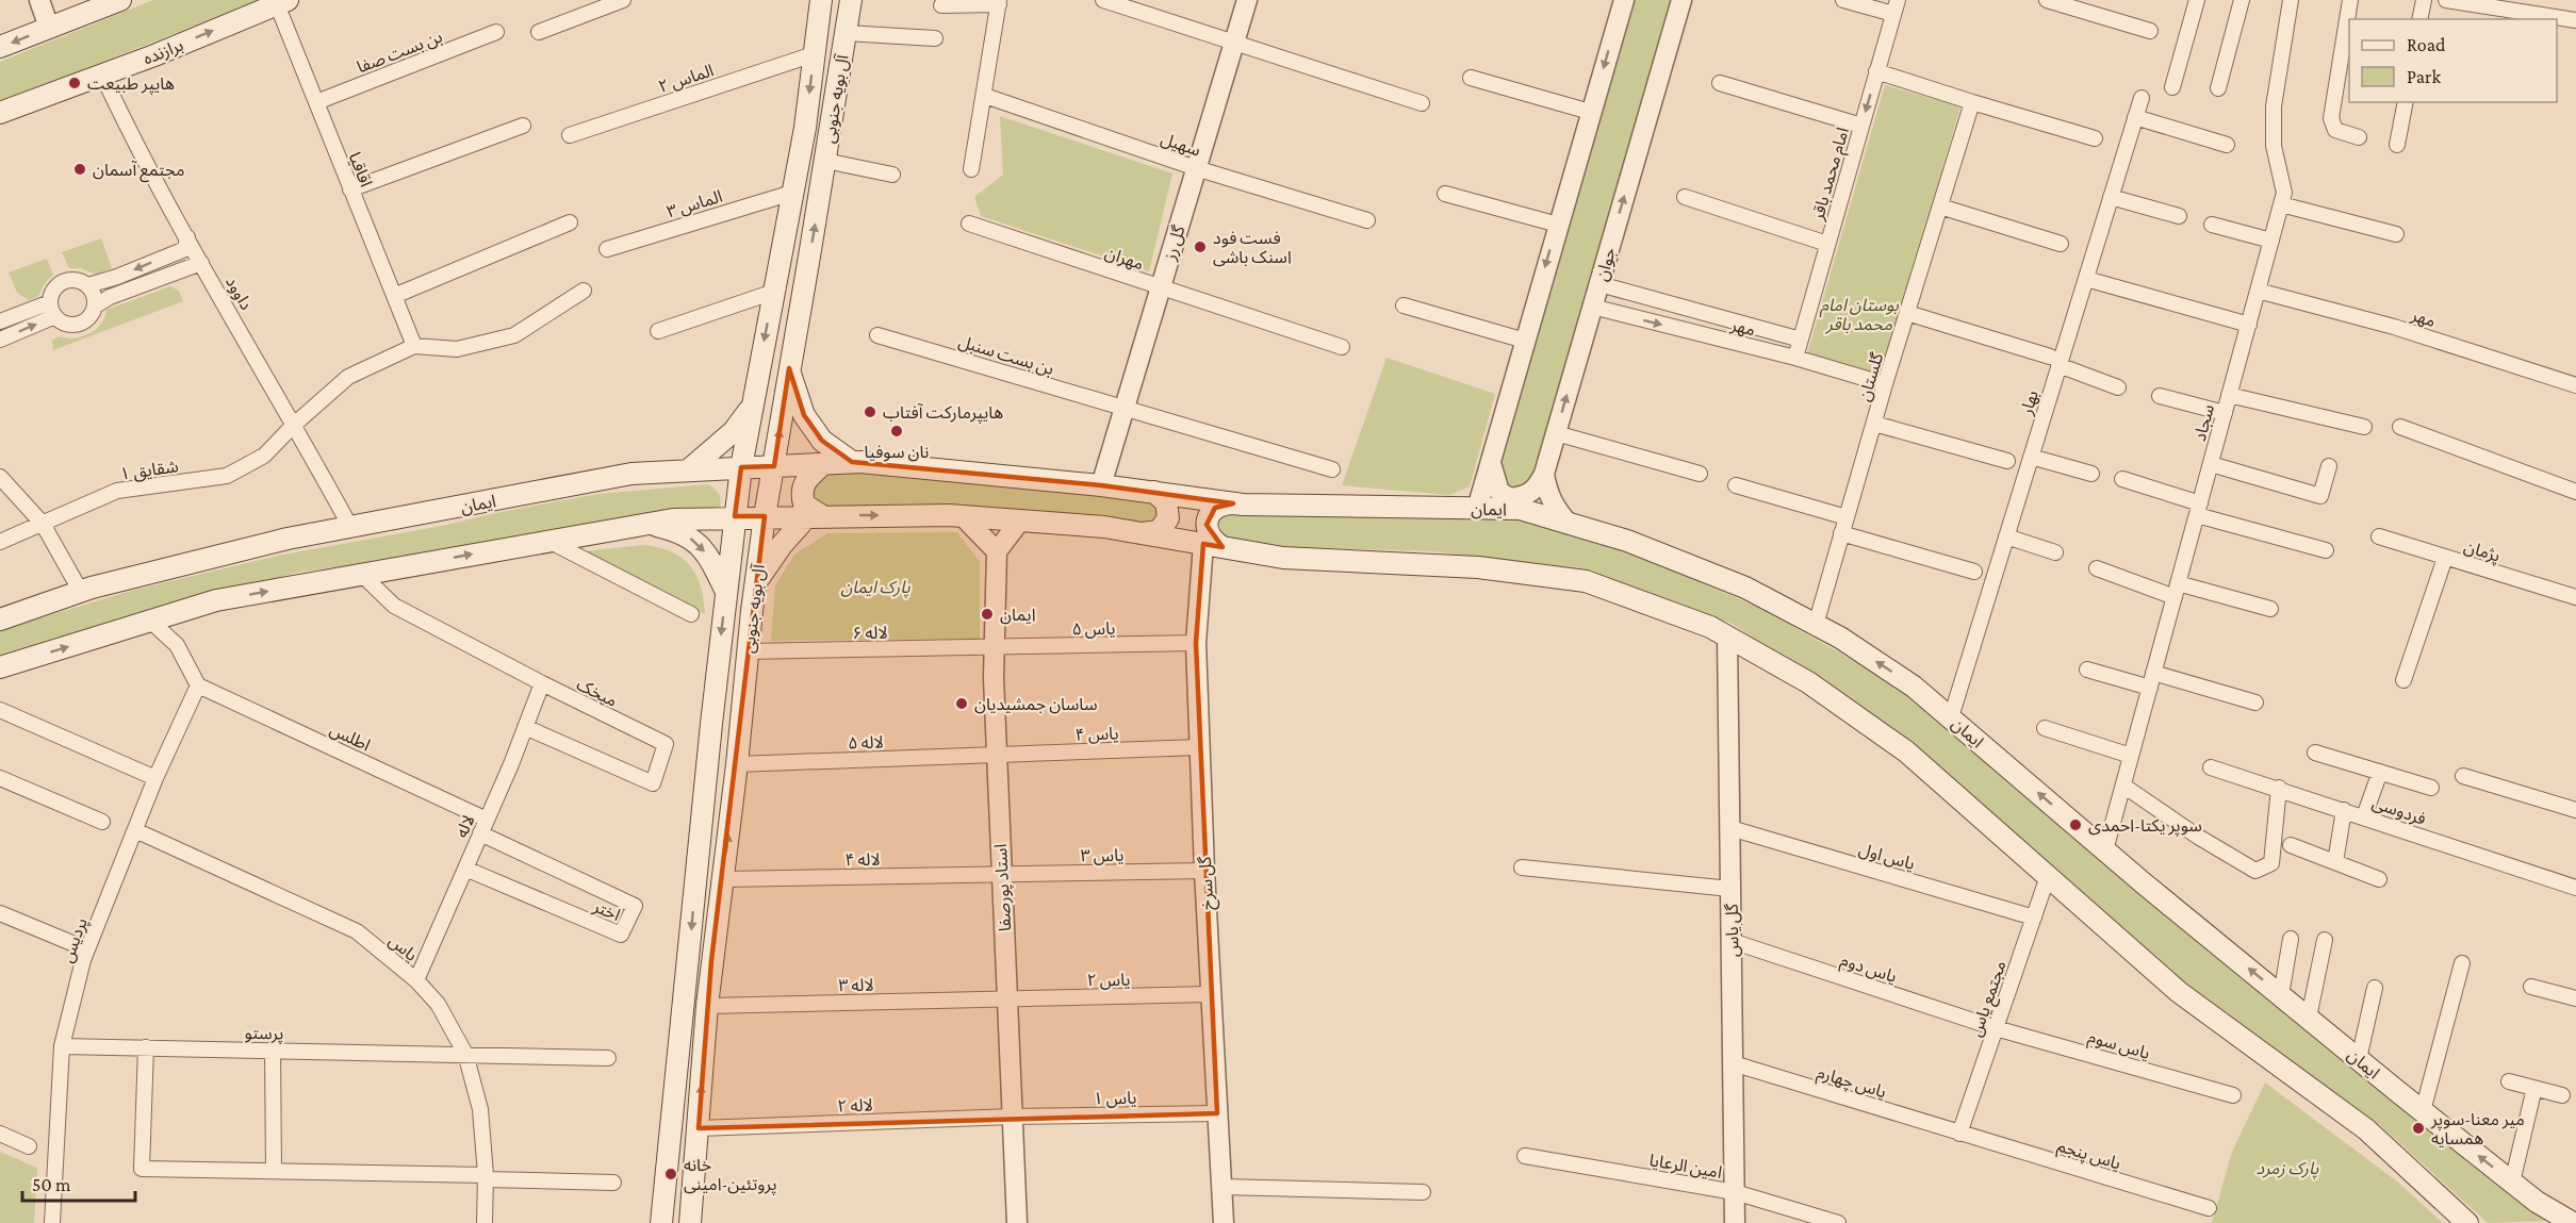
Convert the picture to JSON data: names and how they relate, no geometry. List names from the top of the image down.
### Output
{
  "streets": {
    "main road": ["برازنده", "آل بویه جنوبی", "ایمان"],
    "street": [
      "بن بست صفا",
      "الماس ۲",
      "سهیل",
      "اقاقیا",
      "امام محمد باقر",
      "الماس ۳",
      "گل رز",
      "مهران",
      "جوان",
      "داوود",
      "مهر",
      "بن بست سنبل",
      "گلستان",
      "بهار",
      "سجاد",
      "شقایق ۱",
      "پژمان",
      "یاس ۵",
      "لاله ۶",
      "میخک",
      "یاس ۴",
      "اطلس",
      "لاله ۵",
      "فردوسی",
      "لاله",
      "یاس ۳",
      "یاس اول",
      "لاله ۴",
      "گل سرخ",
      "استاد پورصفا",
      "اختر",
      "گل یاس",
      "پردیس",
      "یاس",
      "یاس دوم",
      "یاس ۲",
      "لاله ۳",
      "مجتمع یاس",
      "پرستو",
      "یاس سوم",
      "یاس چهارم",
      "یاس ۱",
      "لاله ۲",
      "یاس پنجم",
      "امین الرعایا"
    ]
  },
  "crossings": [
    ["برازنده", "اقاقیا"],
    ["برازنده", "داوود"],
    ["بن بست صفا", "اقاقیا"],
    ["الماس ۲", "آل بویه جنوبی"],
    ["آل بویه جنوبی", "الماس ۳"],
    ["آل بویه جنوبی", "ایمان"],
    ["آل بویه جنوبی", "لاله ۶"],
    ["آل بویه جنوبی", "لاله ۵"],
    ["آل بویه جنوبی", "لاله ۴"],
    ["آل بویه جنوبی", "لاله ۳"],
    ["آل بویه جنوبی", "لاله ۲"],
    ["سهیل", "گل رز"],
    ["اقاقیا", "شقایق ۱"],
    ["امام محمد باقر", "مهر"],
    ["گل رز", "مهران"],
    ["گل رز", "بن بست سنبل"],
    ["گل رز", "ایمان"],
    ["جوان", "مهر"],
    ["داوود", "شقایق ۱"],
    ["داوود", "ایمان"],
    ["مهر", "گلستان"],
    ["مهر", "سجاد"],
    ["گلستان", "ایمان"],
    ["بهار", "ایمان"],
    ["سجاد", "ایمان"],
    ["یاس ۵", "لاله ۶"],
    ["یاس ۵", "گل سرخ"],
    ["یاس ۵", "استاد پورصفا"],
    ["لاله ۶", "استاد پورصفا"],
    ["میخک", "لاله"],
    ["یاس ۴", "لاله ۵"],
    ["یاس ۴", "گل سرخ"],
    ["یاس ۴", "استاد پورصفا"],
    ["اطلس", "لاله"],
    ["اطلس", "اختر"],
    ["اطلس", "پردیس"],
    ["لاله ۵", "استاد پورصفا"],
    ["لاله", "اختر"],
    ["لاله", "یاس"],
    ["یاس ۳", "لاله ۴"],
    ["یاس ۳", "گل سرخ"],
    ["یاس ۳", "استاد پورصفا"],
    ["یاس اول", "گل یاس"],
    ["یاس اول", "مجتمع یاس"],
    ["لاله ۴", "استاد پورصفا"],
    ["گل سرخ", "یاس ۲"],
    ["گل سرخ", "یاس ۱"],
    ["استاد پورصفا", "یاس ۲"],
    ["استاد پورصفا", "لاله ۳"],
    ["استاد پورصفا", "یاس ۱"],
    ["استاد پورصفا", "لاله ۲"],
    ["گل یاس", "یاس دوم"],
    ["گل یاس", "یاس چهارم"],
    ["گل یاس", "امین الرعایا"],
    ["پردیس", "یاس"],
    ["پردیس", "پرستو"],
    ["یاس", "پرستو"],
    ["یاس دوم", "مجتمع یاس"],
    ["یاس دوم", "یاس سوم"],
    ["یاس ۲", "لاله ۳"],
    ["مجتمع یاس", "یاس سوم"],
    ["مجتمع یاس", "یاس چهارم"],
    ["مجتمع یاس", "یاس پنجم"],
    ["یاس چهارم", "یاس پنجم"],
    ["یاس ۱", "لاله ۲"]
  ],
  "one_way": ["برازنده"],
  "parks": ["بوستان امام محمد باقر", "پارک ایمان", "پارک زمرد"],
  "places": [
    "هایپر طبیعت",
    "مجتمع آسمان",
    "فست فود اسنک باشی",
    "هایپرمارکت آفتاب",
    "نان سوفیا",
    "ایمان",
    "ساسان جمشیدیان",
    "سوپر یکتا-احمدی",
    "میر معنا-سوپر همسایه",
    "خانه پروتئین-امینی"
  ],
  "legend": ["Road", "Park"],
  "scale_bar": "50 m"
}
